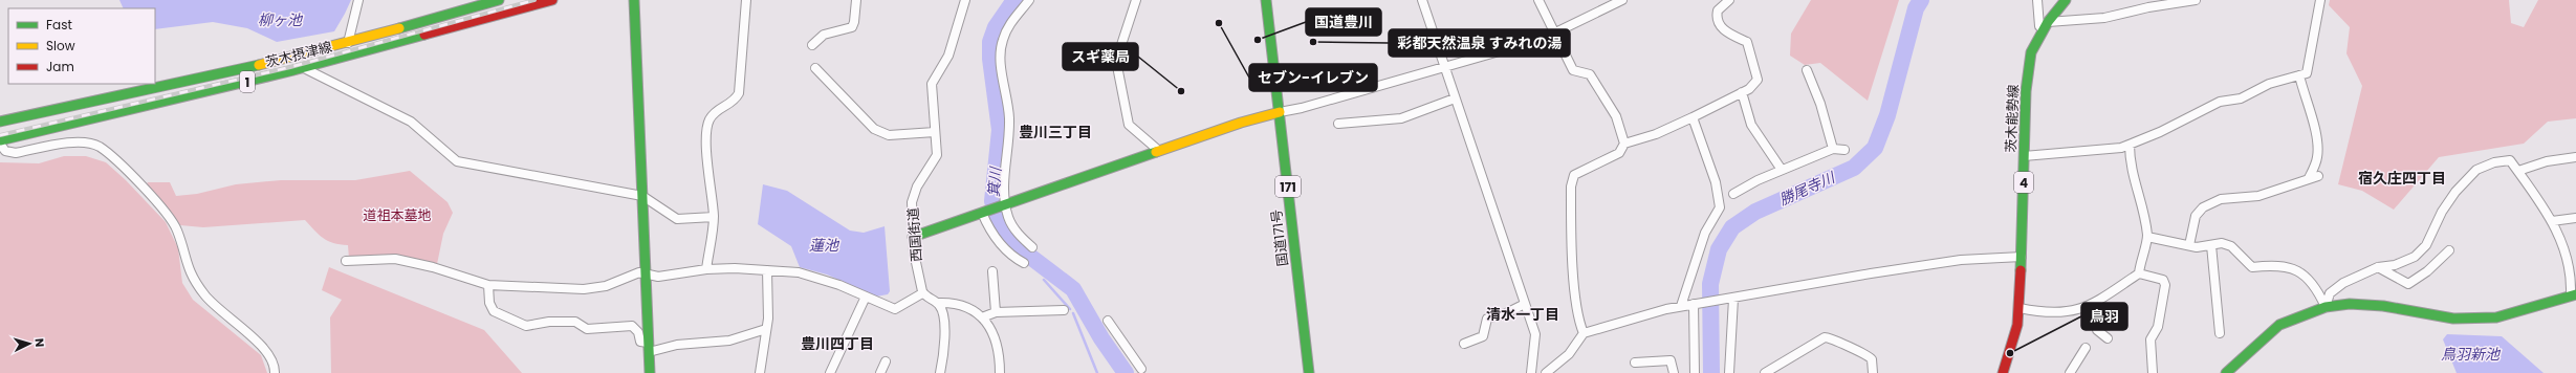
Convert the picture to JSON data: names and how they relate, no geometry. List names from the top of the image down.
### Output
{
  "streets": {
    "main road": [
      "茨木摂津線",
      "1",
      "茨木能勢線",
      "4",
      "171",
      "国道171号"
    ],
    "street": ["西国街道"]
  },
  "districts": [
    "豊川三丁目",
    "宿久庄四丁目",
    "清水一丁目",
    "豊川四丁目"
  ],
  "water": [
    "柳ヶ池",
    "箕川",
    "勝尾寺川",
    "蓮池",
    "鳥羽新池"
  ],
  "parks": ["道祖本墓地"],
  "places": [
    "セブン-イレブン",
    "国道豊川",
    "彩都天然温泉 すみれの湯",
    "スギ薬局",
    "鳥羽"
  ],
  "legend": ["Fast", "Slow", "Jam"],
  "north": "right"
}
